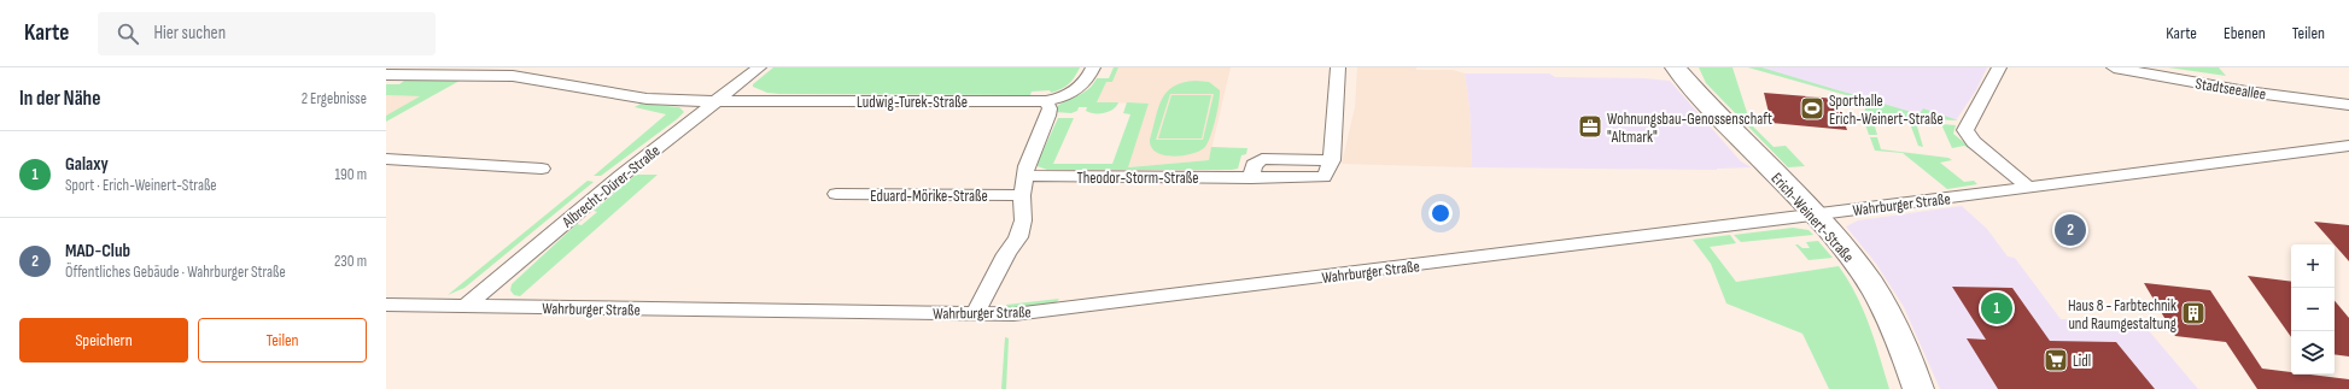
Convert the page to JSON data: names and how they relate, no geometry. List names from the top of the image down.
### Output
{
  "streets": {
    "street": [
      "Stadtseeallee",
      "Ludwig-Turek-Straße",
      "Theodor-Storm-Straße",
      "Albrecht-Dürer-Straße",
      "Eduard-Mörike-Straße",
      "Wahrburger Straße",
      "Erich-Weinert-Straße"
    ]
  },
  "crossings": [
    ["Ludwig-Turek-Straße", "Albrecht-Dürer-Straße"],
    ["Albrecht-Dürer-Straße", "Wahrburger Straße"],
    ["Wahrburger Straße", "Erich-Weinert-Straße"]
  ],
  "places": {
    "sports": ["Sporthalle Erich-Weinert-Straße"],
    "office": ["Wohnungsbau-Genossenschaft \"Altmark\""],
    "building": ["Haus 8 - Farbtechnik und Raumgestaltung"],
    "supermarket": ["Lidl"]
  },
  "page": {
    "header": "Karte",
    "search": "Hier suchen",
    "nav": ["Karte", "Ebenen", "Teilen"],
    "heading": ["In der Nähe", "2 Ergebnisse"],
    "list": [
      {
        "mark": "1",
        "name": "Galaxy",
        "note": "Sport · Erich-Weinert-Straße",
        "value": "190 m"
      },
      {
        "mark": "2",
        "name": "MAD-Club",
        "note": "Öffentliches Gebäude · Wahrburger Straße",
        "value": "230 m"
      }
    ],
    "pins": ["2", "1"],
    "map_buttons": ["+", "−"],
    "buttons": ["Speichern", "Teilen"]
  }
}
